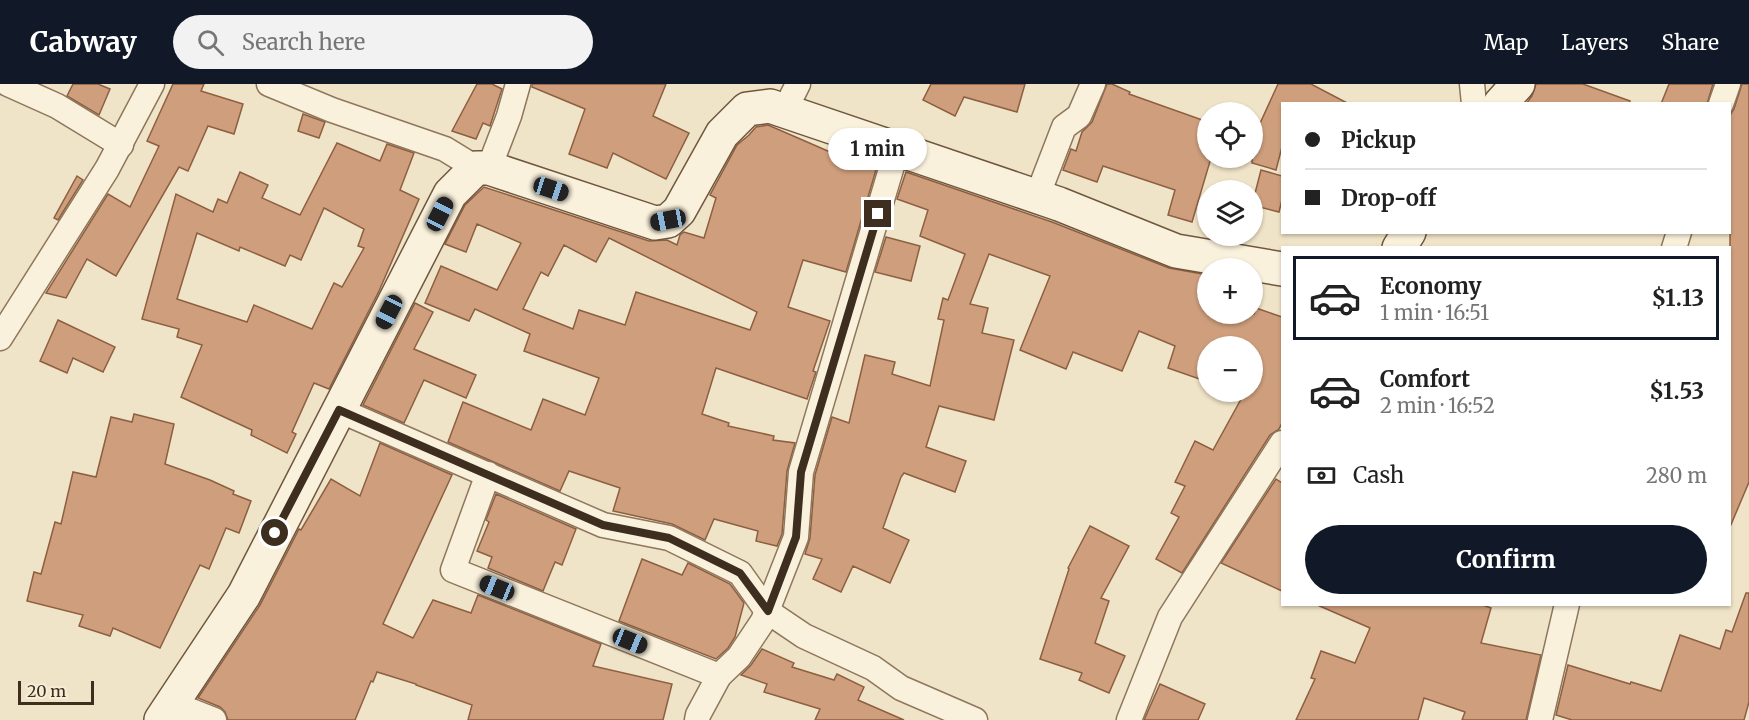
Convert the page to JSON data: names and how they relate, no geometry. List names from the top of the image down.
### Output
{
  "scale_bar": "20 m",
  "page": {
    "header": "Cabway",
    "search": "Search here",
    "nav": ["Map", "Layers", "Share"],
    "map_buttons": ["+", "−"],
    "banner": ["Pickup", "Drop-off"],
    "bubble": "1 min",
    "list": [
      {
        "name": "Economy",
        "note": "1 min · 16:51",
        "value": "$1.13"
      },
      {
        "name": "Comfort",
        "note": "2 min · 16:52",
        "value": "$1.53"
      }
    ],
    "pay": ["Cash", "280 m"],
    "buttons": "Confirm",
    "scale": "20 m"
  }
}
